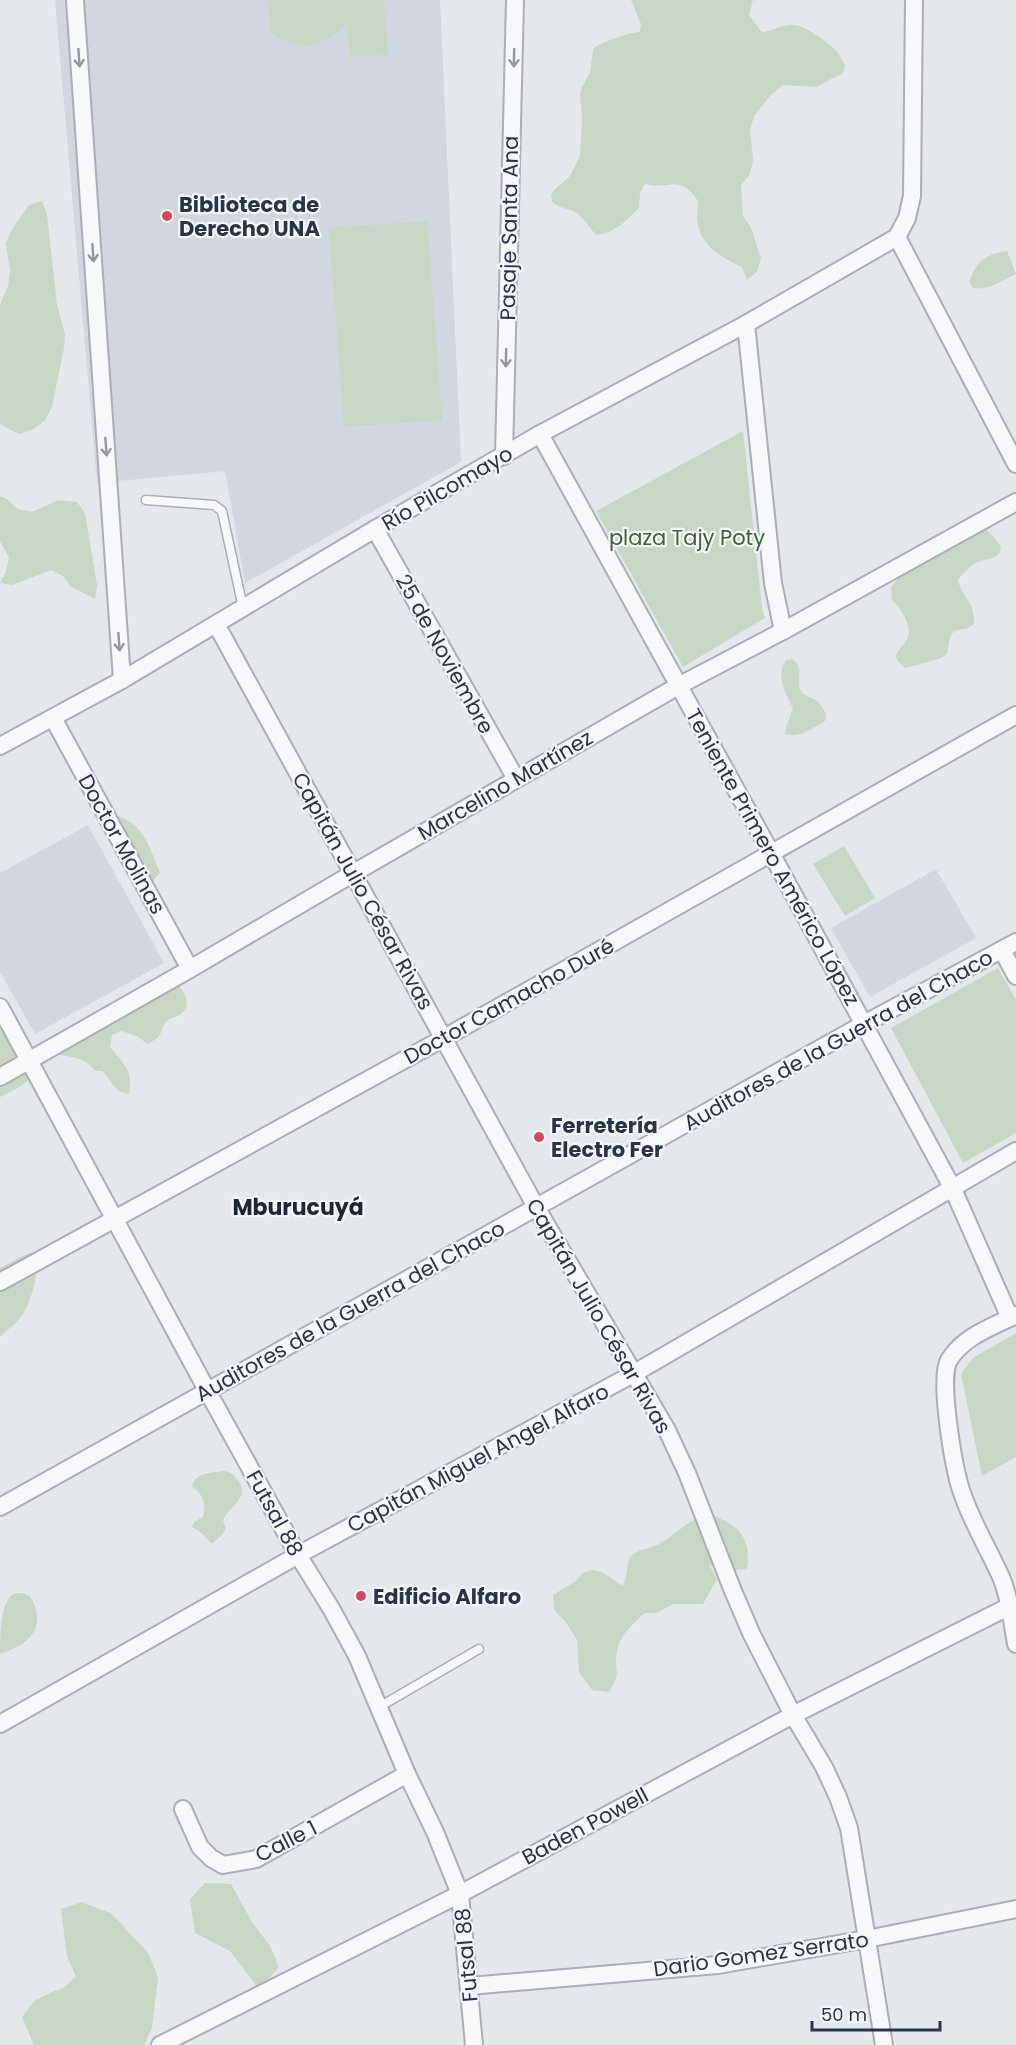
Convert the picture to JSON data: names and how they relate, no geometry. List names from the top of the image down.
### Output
{
  "streets": {
    "street": [
      "Pasaje Santa Ana",
      "Río Pilcomayo",
      "25 de Noviembre",
      "Marcelino Martínez",
      "Doctor Molinas",
      "Teniente Primero Américo López",
      "Capitán Julio César Rivas",
      "Doctor Camacho Duré",
      "Auditores de la Guerra del Chaco",
      "Capitán Miguel Angel Alfaro",
      "Futsal 88",
      "Baden Powell",
      "Calle 1",
      "Dario Gomez Serrato"
    ]
  },
  "crossings": [
    ["Pasaje Santa Ana", "Río Pilcomayo"],
    ["Río Pilcomayo", "25 de Noviembre"],
    ["Río Pilcomayo", "Doctor Molinas"],
    ["Río Pilcomayo", "Teniente Primero Américo López"],
    ["Río Pilcomayo", "Capitán Julio César Rivas"],
    ["25 de Noviembre", "Marcelino Martínez"],
    ["Marcelino Martínez", "Doctor Molinas"],
    ["Marcelino Martínez", "Teniente Primero Américo López"],
    ["Marcelino Martínez", "Capitán Julio César Rivas"],
    ["Marcelino Martínez", "Futsal 88"],
    ["Teniente Primero Américo López", "Doctor Camacho Duré"],
    ["Teniente Primero Américo López", "Auditores de la Guerra del Chaco"],
    ["Teniente Primero Américo López", "Capitán Miguel Angel Alfaro"],
    ["Capitán Julio César Rivas", "Doctor Camacho Duré"],
    ["Capitán Julio César Rivas", "Auditores de la Guerra del Chaco"],
    ["Capitán Julio César Rivas", "Capitán Miguel Angel Alfaro"],
    ["Capitán Julio César Rivas", "Baden Powell"],
    ["Capitán Julio César Rivas", "Dario Gomez Serrato"],
    ["Doctor Camacho Duré", "Futsal 88"],
    ["Auditores de la Guerra del Chaco", "Futsal 88"],
    ["Capitán Miguel Angel Alfaro", "Futsal 88"],
    ["Futsal 88", "Baden Powell"],
    ["Futsal 88", "Calle 1"],
    ["Futsal 88", "Dario Gomez Serrato"]
  ],
  "one_way": ["Pasaje Santa Ana"],
  "districts": ["Mburucuyá"],
  "parks": ["plaza Tajy Poty"],
  "places": ["Biblioteca de Derecho UNA", "Ferretería Electro Fer", "Edificio Alfaro"],
  "scale_bar": "50 m"
}
